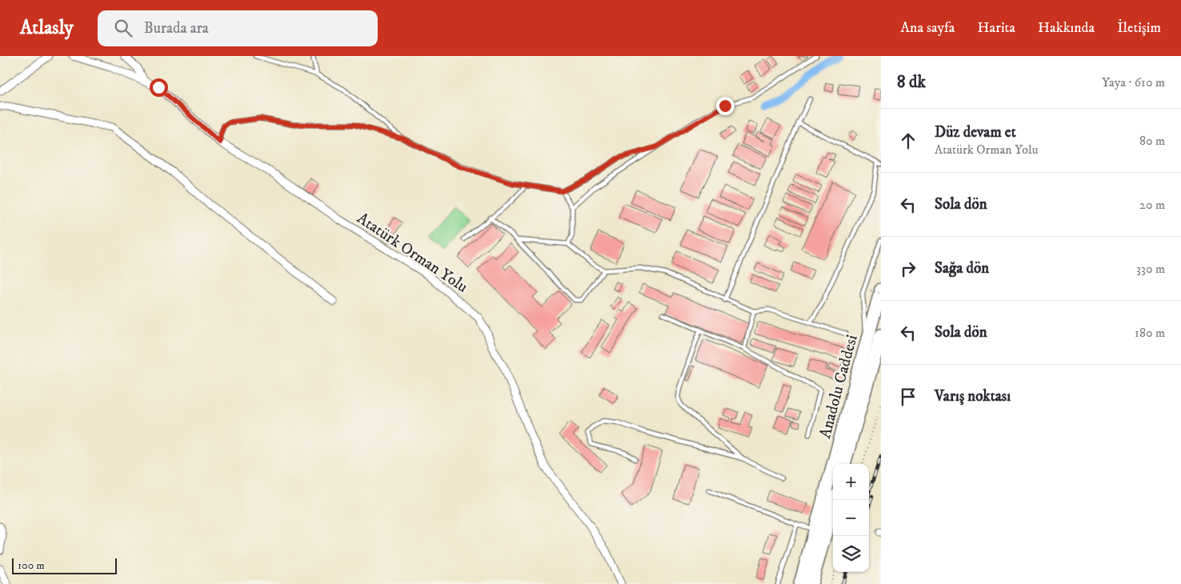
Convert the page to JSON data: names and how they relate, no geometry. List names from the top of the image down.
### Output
{
  "streets": {
    "highway": ["Anadolu Caddesi"],
    "street": ["Atatürk Orman Yolu"]
  },
  "scale_bar": "100 m",
  "page": {
    "header": "Atlasly",
    "search": "Burada ara",
    "nav": [
      "Ana sayfa",
      "Harita",
      "Hakkında",
      "İletişim"
    ],
    "heading": ["8 dk", "Yaya · 610 m"],
    "list": [
      ["Düz devam et", "Atatürk Orman Yolu", "80 m"],
      ["Sola dön", "20 m"],
      ["Sağa dön", "330 m"],
      ["Sola dön", "180 m"],
      "Varış noktası"
    ],
    "map_buttons": ["+", "−"],
    "scale": "100 m"
  }
}
